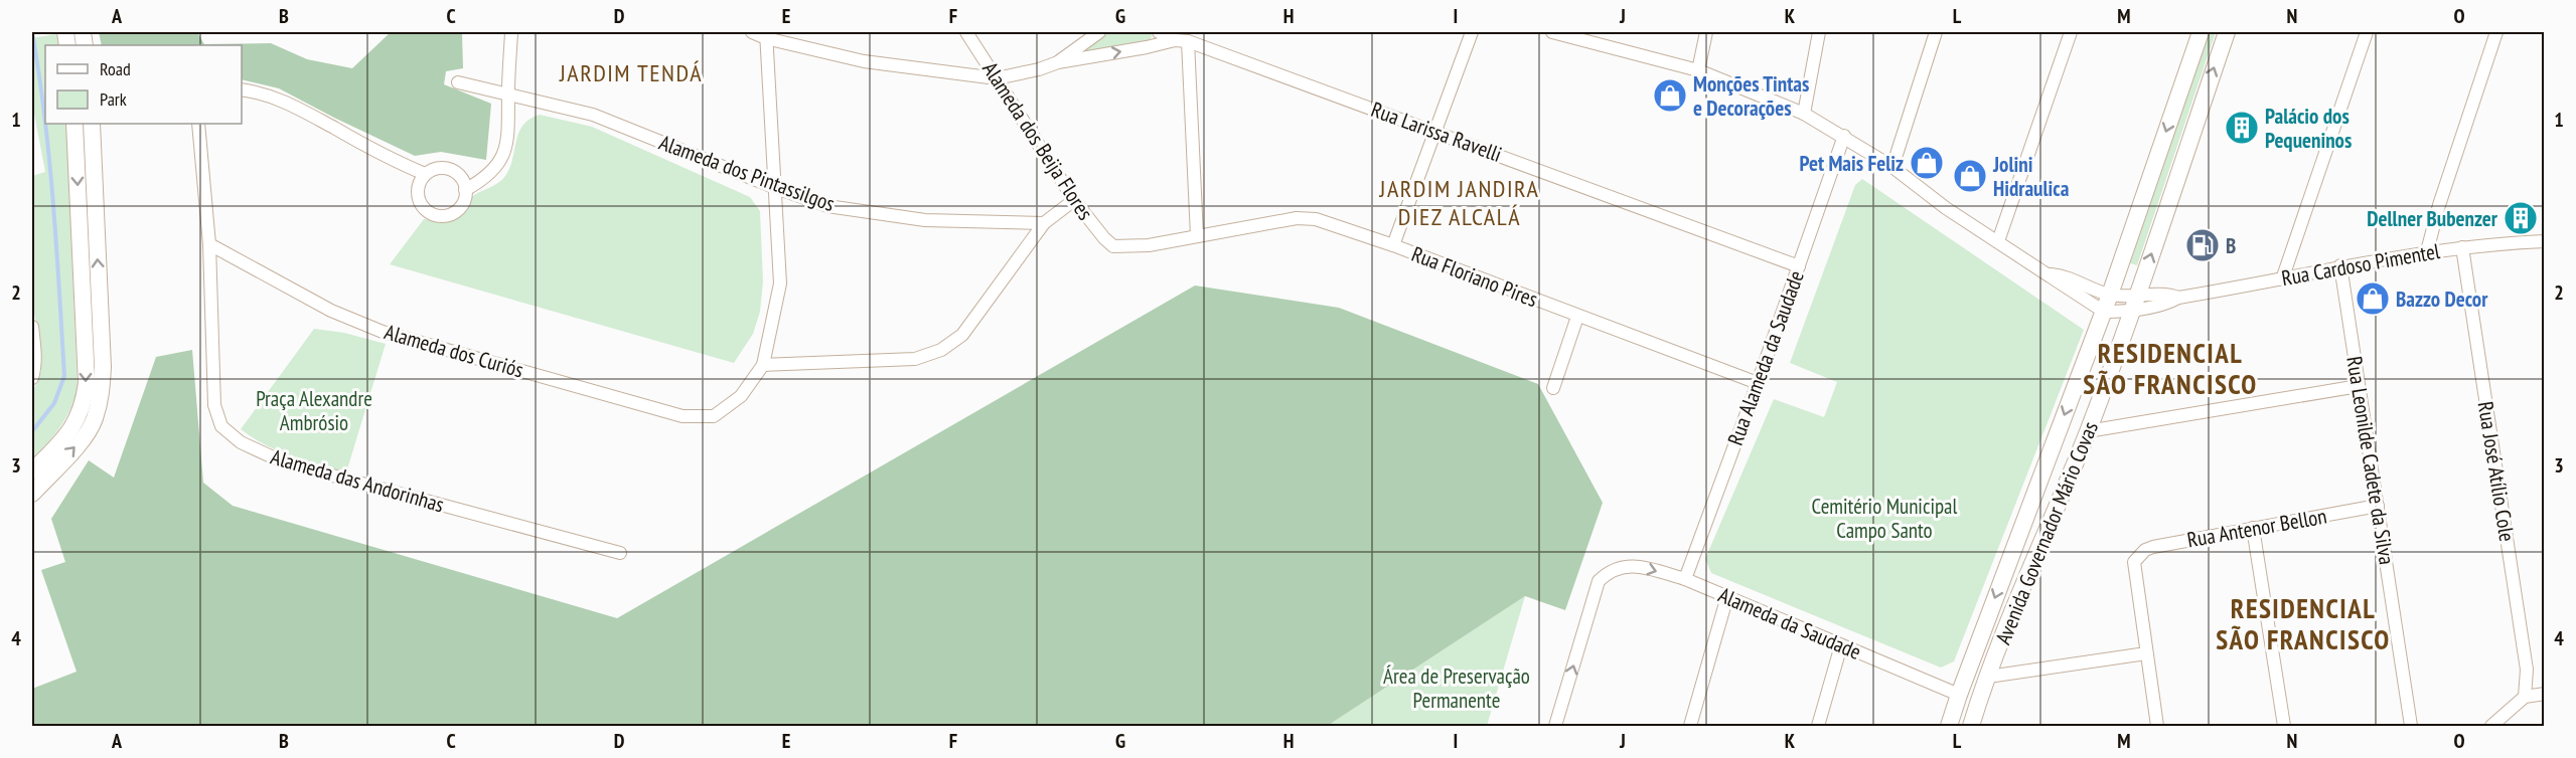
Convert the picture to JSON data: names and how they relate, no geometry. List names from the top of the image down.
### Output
{
  "streets": {
    "main road": ["Avenida Governador Mário Covas"],
    "street": [
      "Rua Larissa Ravelli",
      "Alameda dos Beija Flores",
      "Alameda dos Pintassilgos",
      "Rua Cardoso Pimentel",
      "Rua Floriano Pires",
      "Alameda dos Curiós",
      "Rua Alameda da Saudade",
      "Rua Leonilde Cadete da Silva",
      "Rua José Atílio Cole",
      "Alameda das Andorinhas",
      "Rua Antenor Bellon",
      "Alameda da Saudade"
    ]
  },
  "crossings": [
    ["Rua Larissa Ravelli", "Rua Alameda da Saudade"],
    ["Alameda dos Beija Flores", "Rua Floriano Pires"],
    ["Rua Cardoso Pimentel", "Rua Alameda da Saudade"],
    ["Rua Cardoso Pimentel", "Rua Leonilde Cadete da Silva"],
    ["Rua Cardoso Pimentel", "Rua José Atílio Cole"],
    ["Rua Cardoso Pimentel", "Avenida Governador Mário Covas"],
    ["Rua Floriano Pires", "Rua Alameda da Saudade"],
    ["Alameda dos Curiós", "Alameda das Andorinhas"],
    ["Rua Alameda da Saudade", "Alameda da Saudade"],
    ["Rua Leonilde Cadete da Silva", "Rua Antenor Bellon"],
    ["Avenida Governador Mário Covas", "Alameda da Saudade"]
  ],
  "one_way": ["Alameda da Saudade"],
  "districts": [
    "JARDIM TENDÁ",
    "JARDIM JANDIRA DIEZ ALCALÁ",
    "RESIDENCIAL SÃO FRANCISCO",
    "RESIDENCIAL SÃO FRANCISCO"
  ],
  "parks": ["Praça Alexandre Ambrósio", "Cemitério Municipal Campo Santo", "Área de Preservação Permanente"],
  "places": {
    "shop": [
      "Monções Tintas e Decorações",
      "Pet Mais Feliz",
      "Jolini Hidraulica",
      "Bazzo Decor"
    ],
    "building": ["Palácio dos Pequeninos", "Dellner Bubenzer"],
    "fuel station": ["B"]
  },
  "legend": ["Road", "Park"],
  "grid": {
    "columns": [
      "A",
      "B",
      "C",
      "D",
      "E",
      "F",
      "G",
      "H",
      "I",
      "J",
      "K",
      "L",
      "M",
      "N",
      "O"
    ],
    "rows": [
      "1",
      "2",
      "3",
      "4"
    ]
  }
}
